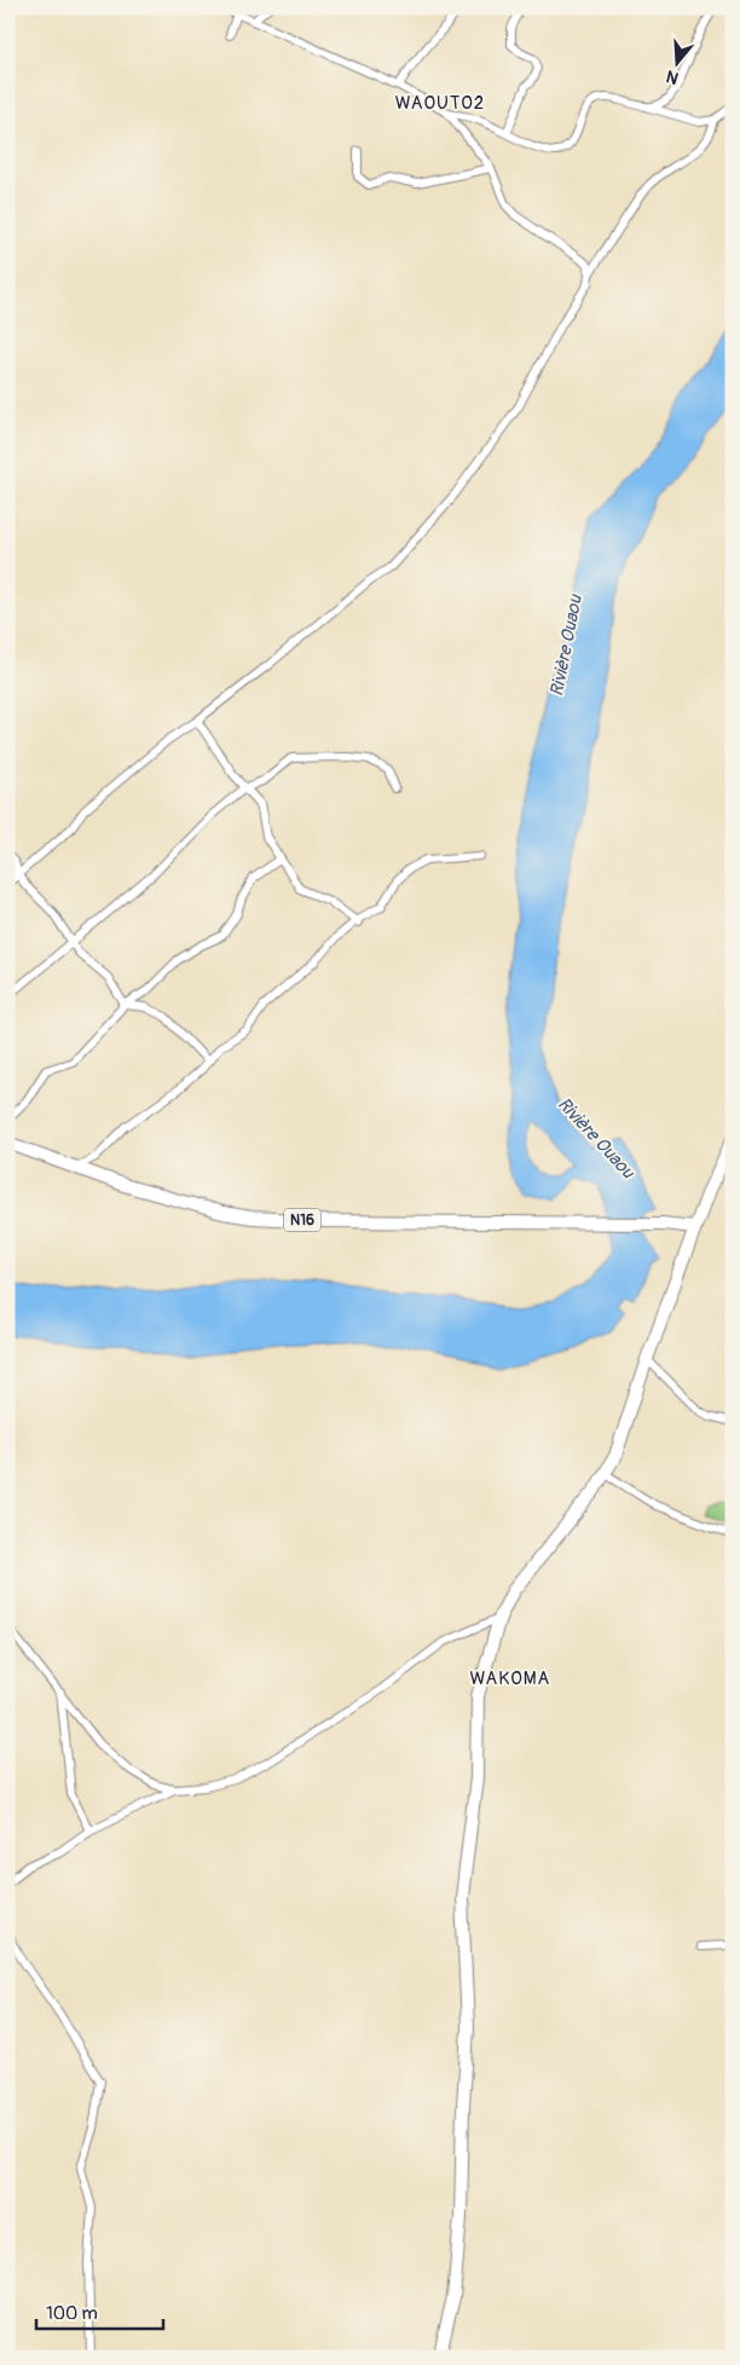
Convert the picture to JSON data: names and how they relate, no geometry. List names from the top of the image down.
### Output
{
  "streets": {
    "main road": ["N16"]
  },
  "districts": ["WAOUTO2", "WAKOMA"],
  "water": ["Rivière Ouaou"],
  "scale_bar": "100 m",
  "north": "bottom"
}
